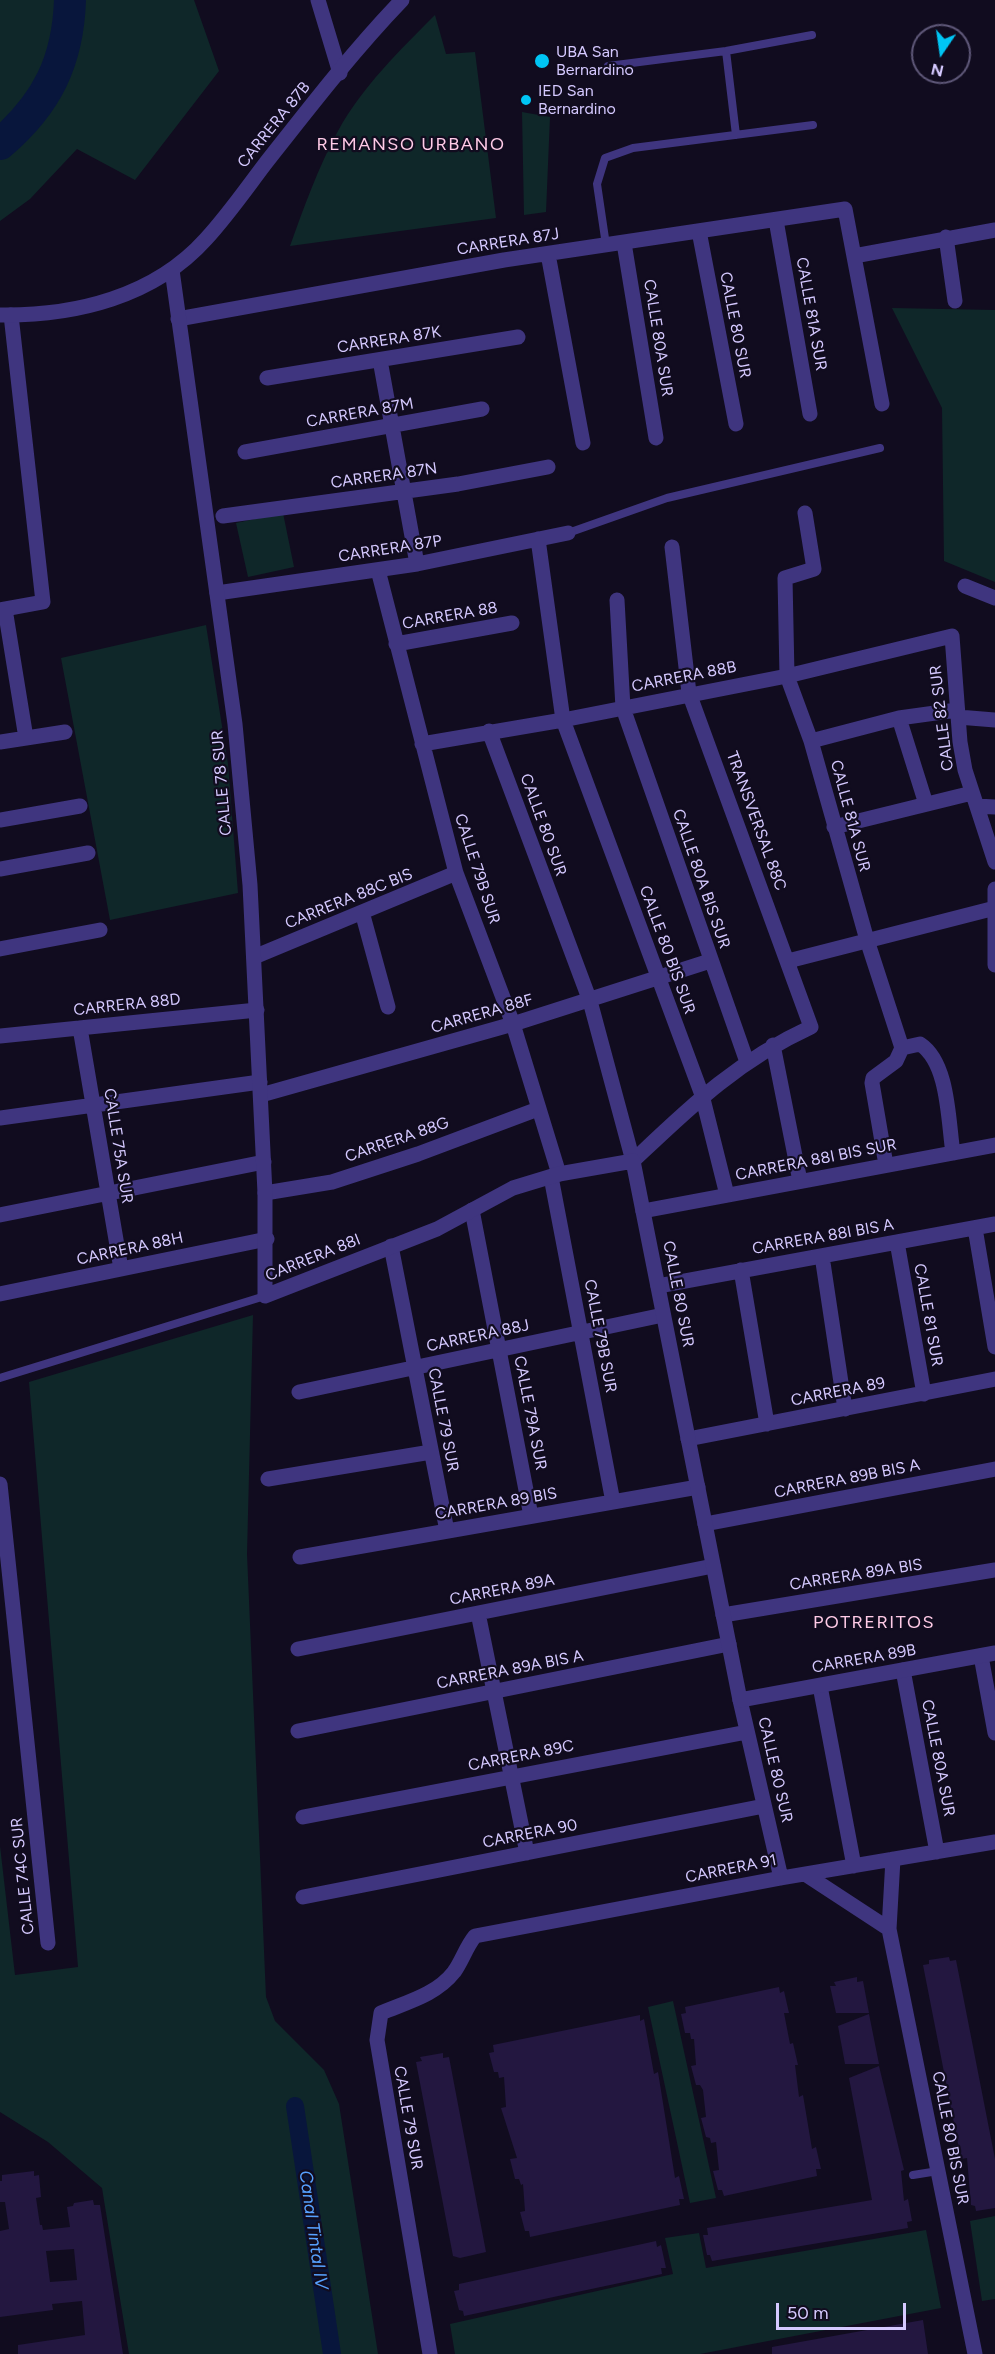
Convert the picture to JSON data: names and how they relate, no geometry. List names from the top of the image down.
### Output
{
  "streets": {
    "street": [
      "CARRERA 87B",
      "CARRERA 87J",
      "CALLE 81A SUR",
      "CALLE 80 SUR",
      "CALLE 80A SUR",
      "CARRERA 87K",
      "CARRERA 87M",
      "CARRERA 87N",
      "CARRERA 87P",
      "CARRERA 88",
      "CARRERA 88B",
      "CALLE 82 SUR",
      "CALLE 78 SUR",
      "TRANSVERSAL 88C",
      "CALLE 79B SUR",
      "CALLE 80A BIS SUR",
      "CARRERA 88C BIS",
      "CALLE 80 BIS SUR",
      "CARRERA 88D",
      "CARRERA 88F",
      "CARRERA 88G",
      "CALLE 75A SUR",
      "CARRERA 88I BIS SUR",
      "CARRERA 88I BIS A",
      "CARRERA 88H",
      "CARRERA 88I",
      "CALLE 81 SUR",
      "CARRERA 88J",
      "CARRERA 89",
      "CALLE 79A SUR",
      "CALLE 79 SUR",
      "CARRERA 89B BIS A",
      "CARRERA 89 BIS",
      "CARRERA 89A BIS",
      "CARRERA 89A",
      "CARRERA 89B",
      "CARRERA 89A BIS A",
      "CARRERA 89C",
      "CARRERA 90",
      "CARRERA 91",
      "CALLE 74C SUR"
    ]
  },
  "crossings": [
    ["CARRERA 87B", "CALLE 78 SUR"],
    ["CARRERA 87J", "CALLE 81A SUR"],
    ["CARRERA 87J", "CALLE 80 SUR"],
    ["CARRERA 87J", "CALLE 80A SUR"],
    ["CARRERA 87J", "CALLE 78 SUR"],
    ["CALLE 81A SUR", "CARRERA 88B"],
    ["CALLE 80 SUR", "CARRERA 88B"],
    ["CALLE 80 SUR", "CARRERA 88F"],
    ["CALLE 80 SUR", "CARRERA 88I BIS SUR"],
    ["CALLE 80 SUR", "CARRERA 88I BIS A"],
    ["CALLE 80 SUR", "CARRERA 88I"],
    ["CALLE 80 SUR", "CARRERA 88J"],
    ["CALLE 80 SUR", "CARRERA 89"],
    ["CALLE 80 SUR", "CARRERA 89B BIS A"],
    ["CALLE 80 SUR", "CARRERA 89 BIS"],
    ["CALLE 80 SUR", "CARRERA 89A BIS"],
    ["CALLE 80 SUR", "CARRERA 89A"],
    ["CALLE 80 SUR", "CARRERA 89B"],
    ["CALLE 80 SUR", "CARRERA 89A BIS A"],
    ["CALLE 80 SUR", "CARRERA 89C"],
    ["CALLE 80 SUR", "CARRERA 90"],
    ["CALLE 80 SUR", "CARRERA 91"],
    ["CALLE 80A SUR", "CARRERA 89B"],
    ["CALLE 80A SUR", "CARRERA 91"],
    ["CARRERA 87P", "CALLE 78 SUR"],
    ["CARRERA 87P", "CALLE 79B SUR"],
    ["CARRERA 87P", "CALLE 80 BIS SUR"],
    ["CARRERA 88", "CALLE 79B SUR"],
    ["CARRERA 88B", "CALLE 82 SUR"],
    ["CARRERA 88B", "TRANSVERSAL 88C"],
    ["CARRERA 88B", "CALLE 79B SUR"],
    ["CARRERA 88B", "CALLE 80A BIS SUR"],
    ["CARRERA 88B", "CALLE 80 BIS SUR"],
    ["CALLE 78 SUR", "CARRERA 88C BIS"],
    ["CALLE 78 SUR", "CARRERA 88D"],
    ["CALLE 78 SUR", "CARRERA 88F"],
    ["CALLE 78 SUR", "CARRERA 88G"],
    ["CALLE 78 SUR", "CARRERA 88H"],
    ["CALLE 78 SUR", "CARRERA 88I"],
    ["CALLE 79B SUR", "CARRERA 88C BIS"],
    ["CALLE 79B SUR", "CARRERA 88F"],
    ["CALLE 79B SUR", "CARRERA 88G"],
    ["CALLE 79B SUR", "CARRERA 88I"],
    ["CALLE 79B SUR", "CARRERA 88J"],
    ["CALLE 79B SUR", "CARRERA 89 BIS"],
    ["CALLE 80A BIS SUR", "CARRERA 88F"],
    ["CALLE 80 BIS SUR", "CARRERA 88F"],
    ["CALLE 80 BIS SUR", "CARRERA 88I BIS SUR"],
    ["CALLE 80 BIS SUR", "CARRERA 91"],
    ["CARRERA 88D", "CALLE 75A SUR"],
    ["CARRERA 88F", "CALLE 75A SUR"],
    ["CALLE 75A SUR", "CARRERA 88H"],
    ["CARRERA 88I BIS A", "CALLE 81 SUR"],
    ["CARRERA 88I", "CALLE 79A SUR"],
    ["CARRERA 88I", "CALLE 79 SUR"],
    ["CALLE 81 SUR", "CARRERA 89"],
    ["CARRERA 88J", "CALLE 79A SUR"],
    ["CARRERA 88J", "CALLE 79 SUR"],
    ["CALLE 79A SUR", "CARRERA 89 BIS"],
    ["CALLE 79 SUR", "CARRERA 89 BIS"],
    ["CALLE 79 SUR", "CARRERA 91"]
  ],
  "districts": ["REMANSO URBANO", "POTRERITOS"],
  "water": ["Canal Tintal IV"],
  "places": ["UBA San Bernardino", "IED San Bernardino"],
  "scale_bar": "50 m",
  "north": "bottom"
}
